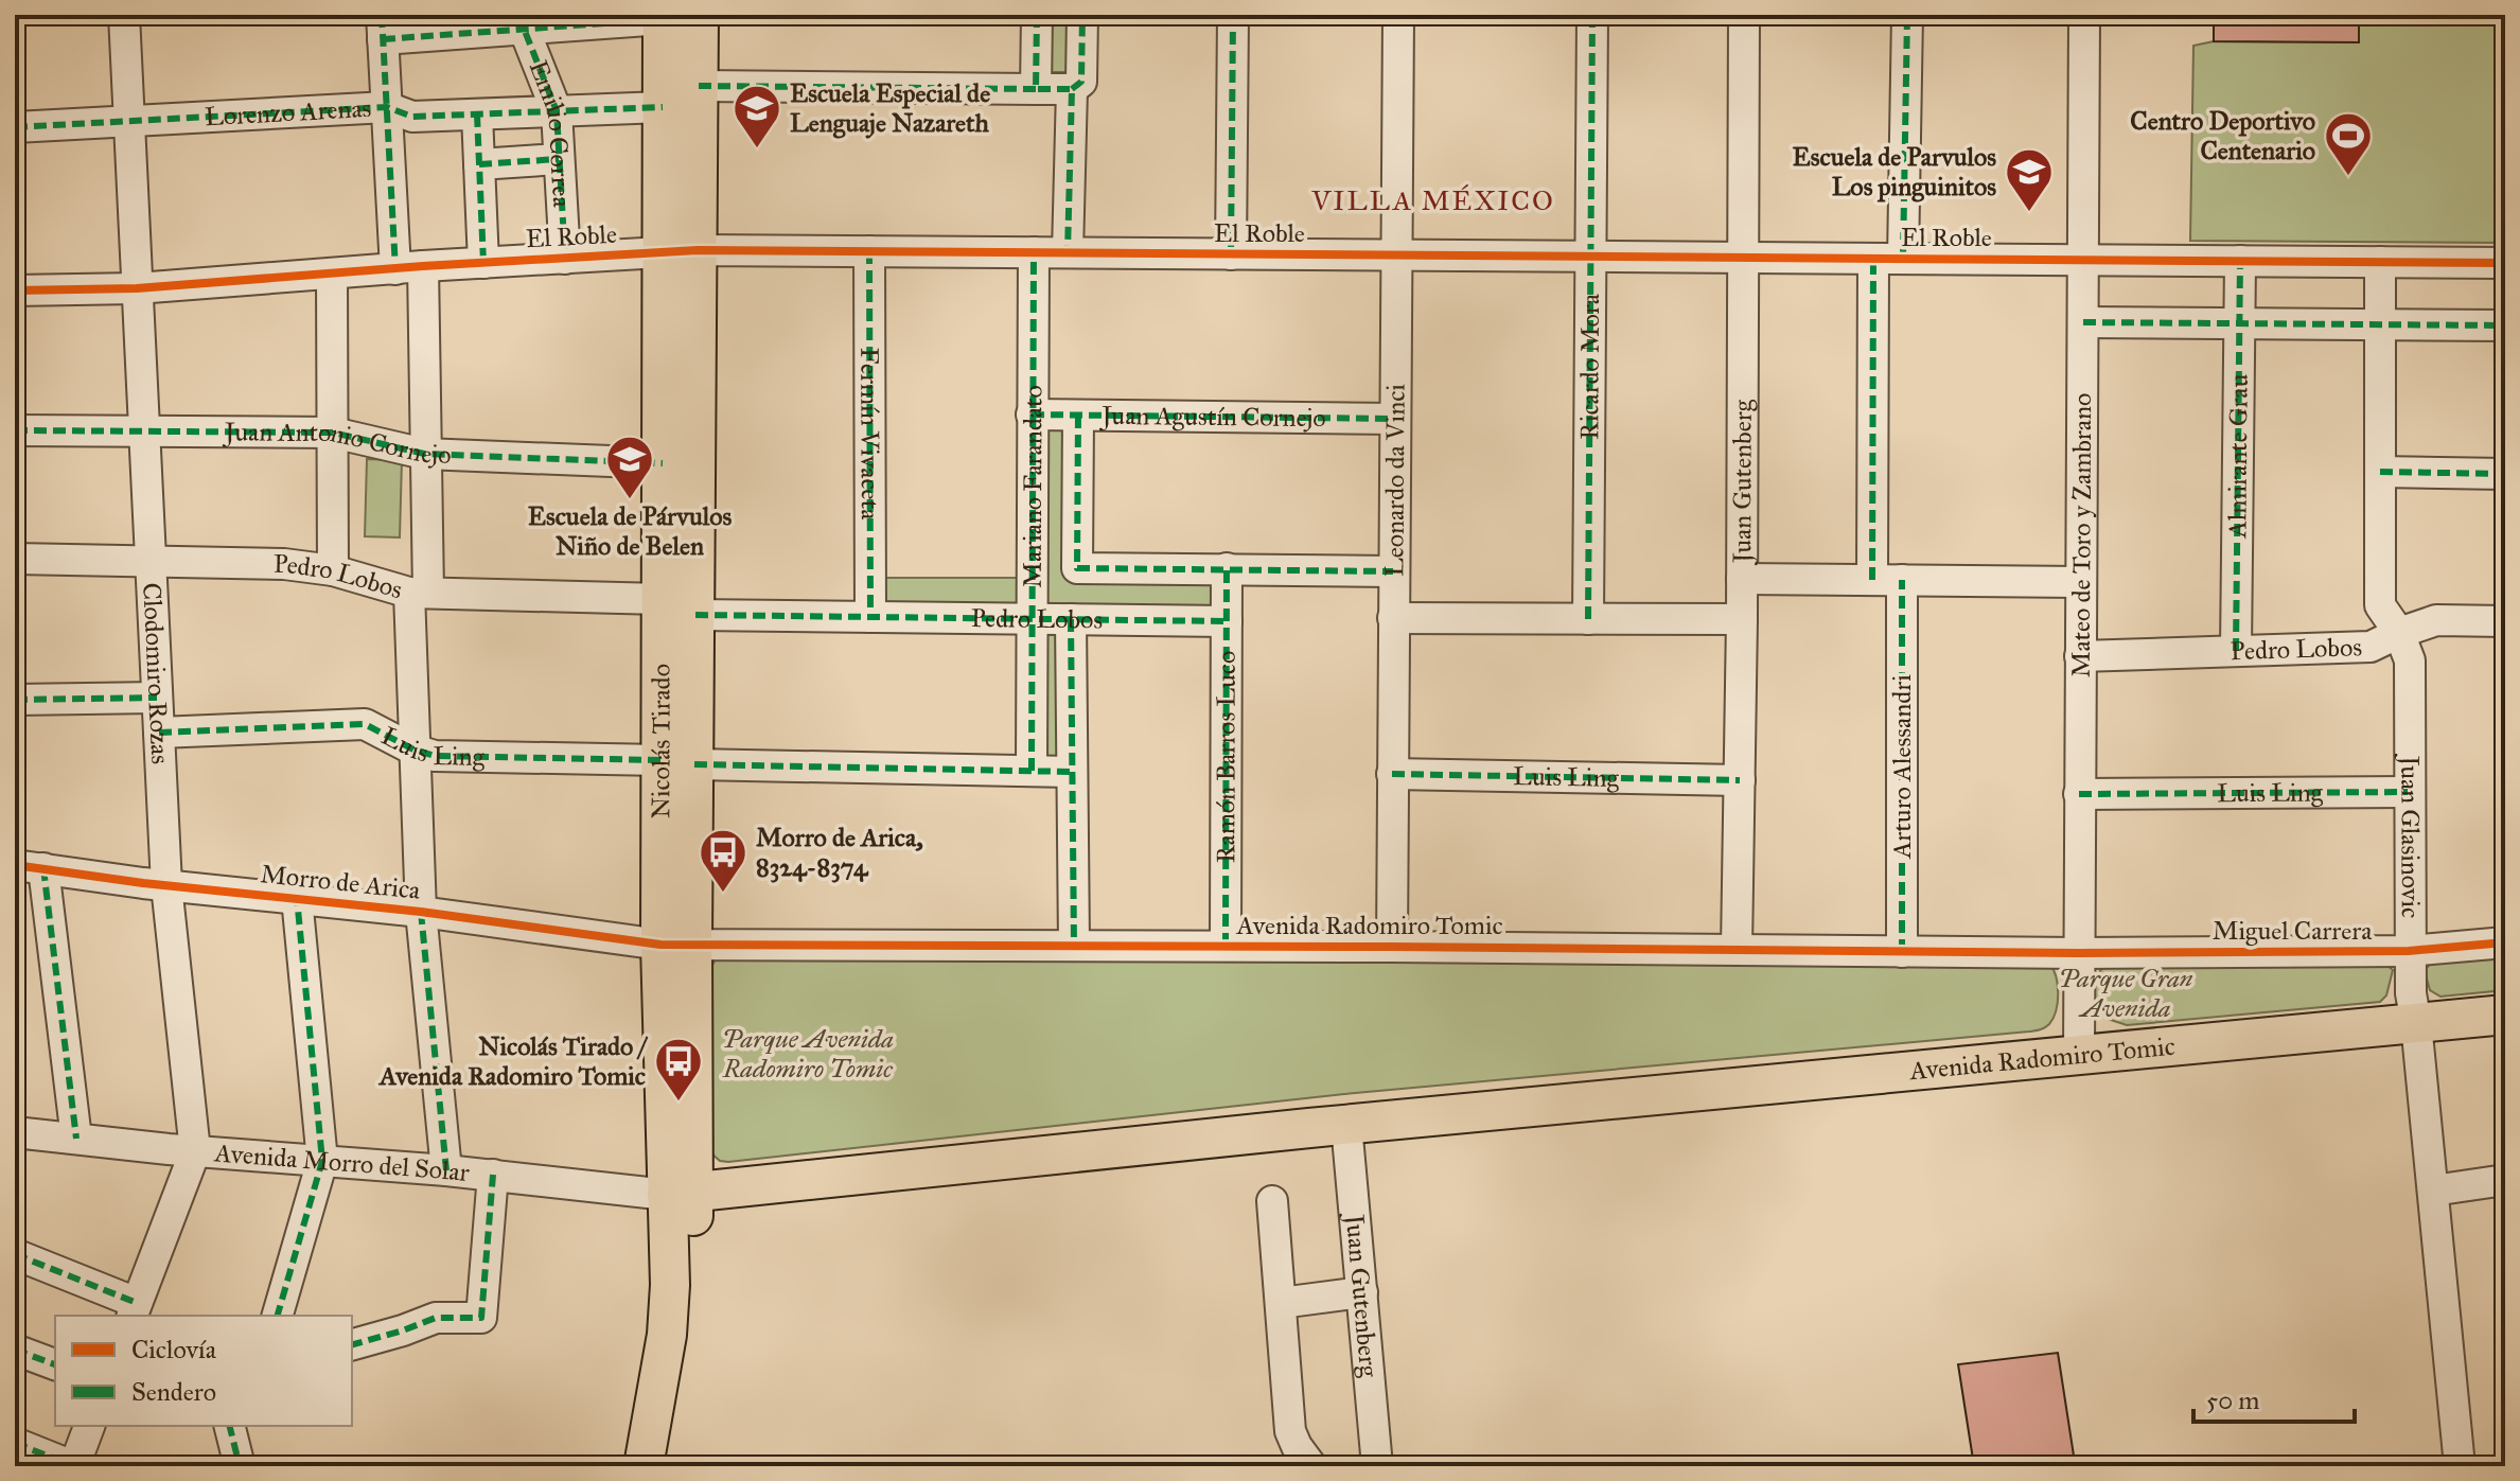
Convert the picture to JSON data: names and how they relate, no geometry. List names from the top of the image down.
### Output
{
  "streets": {
    "main road": ["Nicolás Tirado", "Avenida Radomiro Tomic"],
    "street": [
      "Lorenzo Arenas",
      "Emilio Correa",
      "El Roble",
      "Ricardo Mora",
      "Juan Agustín Cornejo",
      "Fermín Vivaceta",
      "Juan Antonio Cornejo",
      "Almirante Grau",
      "Leonardo da Vinci",
      "Juan Gutenberg",
      "Mariano Farandato",
      "Mateo de Toro y Zambrano",
      "Pedro Lobos",
      "Clodomiro Rozas",
      "Luis Ling",
      "Ramón Barros Luco",
      "Arturo Alessandri",
      "Juan Glasinovic",
      "Morro de Arica",
      "Miguel Carrera",
      "Avenida Morro del Solar"
    ]
  },
  "crossings": [
    ["Lorenzo Arenas", "Emilio Correa"],
    ["Lorenzo Arenas", "Clodomiro Rozas"],
    ["Lorenzo Arenas", "Nicolás Tirado"],
    ["Emilio Correa", "El Roble"],
    ["El Roble", "Ricardo Mora"],
    ["El Roble", "Fermín Vivaceta"],
    ["El Roble", "Almirante Grau"],
    ["El Roble", "Leonardo da Vinci"],
    ["El Roble", "Juan Gutenberg"],
    ["El Roble", "Mariano Farandato"],
    ["El Roble", "Mateo de Toro y Zambrano"],
    ["El Roble", "Clodomiro Rozas"],
    ["El Roble", "Nicolás Tirado"],
    ["El Roble", "Juan Glasinovic"],
    ["Juan Agustín Cornejo", "Leonardo da Vinci"],
    ["Juan Agustín Cornejo", "Mariano Farandato"],
    ["Fermín Vivaceta", "Pedro Lobos"],
    ["Juan Antonio Cornejo", "Clodomiro Rozas"],
    ["Juan Antonio Cornejo", "Nicolás Tirado"],
    ["Almirante Grau", "Pedro Lobos"],
    ["Leonardo da Vinci", "Pedro Lobos"],
    ["Leonardo da Vinci", "Luis Ling"],
    ["Leonardo da Vinci", "Avenida Radomiro Tomic"],
    ["Juan Gutenberg", "Luis Ling"],
    ["Juan Gutenberg", "Avenida Radomiro Tomic"],
    ["Mariano Farandato", "Pedro Lobos"],
    ["Mariano Farandato", "Luis Ling"],
    ["Mateo de Toro y Zambrano", "Pedro Lobos"],
    ["Mateo de Toro y Zambrano", "Luis Ling"],
    ["Mateo de Toro y Zambrano", "Avenida Radomiro Tomic"],
    ["Mateo de Toro y Zambrano", "Miguel Carrera"],
    ["Pedro Lobos", "Clodomiro Rozas"],
    ["Pedro Lobos", "Nicolás Tirado"],
    ["Pedro Lobos", "Ramón Barros Luco"],
    ["Pedro Lobos", "Juan Glasinovic"],
    ["Clodomiro Rozas", "Luis Ling"],
    ["Clodomiro Rozas", "Morro de Arica"],
    ["Clodomiro Rozas", "Avenida Morro del Solar"],
    ["Luis Ling", "Nicolás Tirado"],
    ["Luis Ling", "Juan Glasinovic"],
    ["Nicolás Tirado", "Morro de Arica"],
    ["Nicolás Tirado", "Avenida Radomiro Tomic"],
    ["Nicolás Tirado", "Avenida Morro del Solar"],
    ["Ramón Barros Luco", "Avenida Radomiro Tomic"],
    ["Arturo Alessandri", "Avenida Radomiro Tomic"],
    ["Juan Glasinovic", "Avenida Radomiro Tomic"],
    ["Juan Glasinovic", "Miguel Carrera"],
    ["Morro de Arica", "Avenida Radomiro Tomic"],
    ["Avenida Radomiro Tomic", "Miguel Carrera"],
    ["Avenida Radomiro Tomic", "Avenida Morro del Solar"]
  ],
  "districts": ["VILLA MÉXICO"],
  "parks": ["Parque Gran Avenida", "Parque Avenida Radomiro Tomic"],
  "places": {
    "school or university": ["Escuela Especial de Lenguaje Nazareth", "Escuela de Parvulos Los pinguinitos", "Escuela de Párvulos Niño de Belen"],
    "sports": ["Centro Deportivo Centenario"],
    "bus stop": ["Morro de Arica, 8324-8374", "Nicolás Tirado / Avenida Radomiro Tomic"]
  },
  "legend": ["Ciclovía", "Sendero"],
  "scale_bar": "50 m"
}
